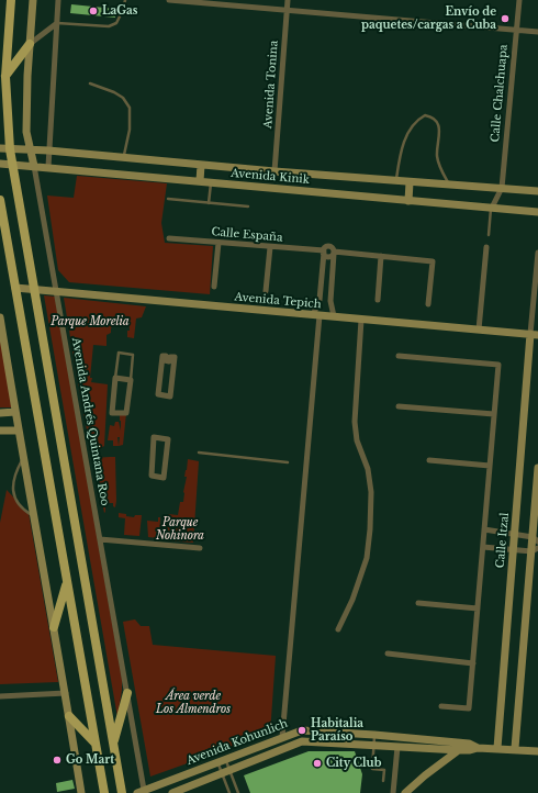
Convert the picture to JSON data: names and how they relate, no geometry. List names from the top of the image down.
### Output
{
  "streets": {
    "street": [
      "Avenida Tonina",
      "Calle Chalchuapa",
      "Avenida Kinik",
      "Calle España",
      "Avenida Tepich",
      "Avenida Andrés Quintana Roo",
      "Calle Itzal",
      "Avenida Kohunlich"
    ]
  },
  "crossings": [
    ["Avenida Tonina", "Avenida Kinik"],
    ["Calle Chalchuapa", "Avenida Kinik"],
    ["Avenida Kinik", "Avenida Andrés Quintana Roo"],
    ["Avenida Tepich", "Avenida Andrés Quintana Roo"],
    ["Avenida Tepich", "Calle Itzal"],
    ["Avenida Andrés Quintana Roo", "Avenida Kohunlich"],
    ["Calle Itzal", "Avenida Kohunlich"]
  ],
  "parks": ["Parque Morelia", "Parque Nohinora", "Área verde Los Almendros"],
  "places": [
    "LaGas",
    "Envío de paquetes/cargas a Cuba",
    "Habitalia Paraíso",
    "Go Mart",
    "City Club"
  ]
}
